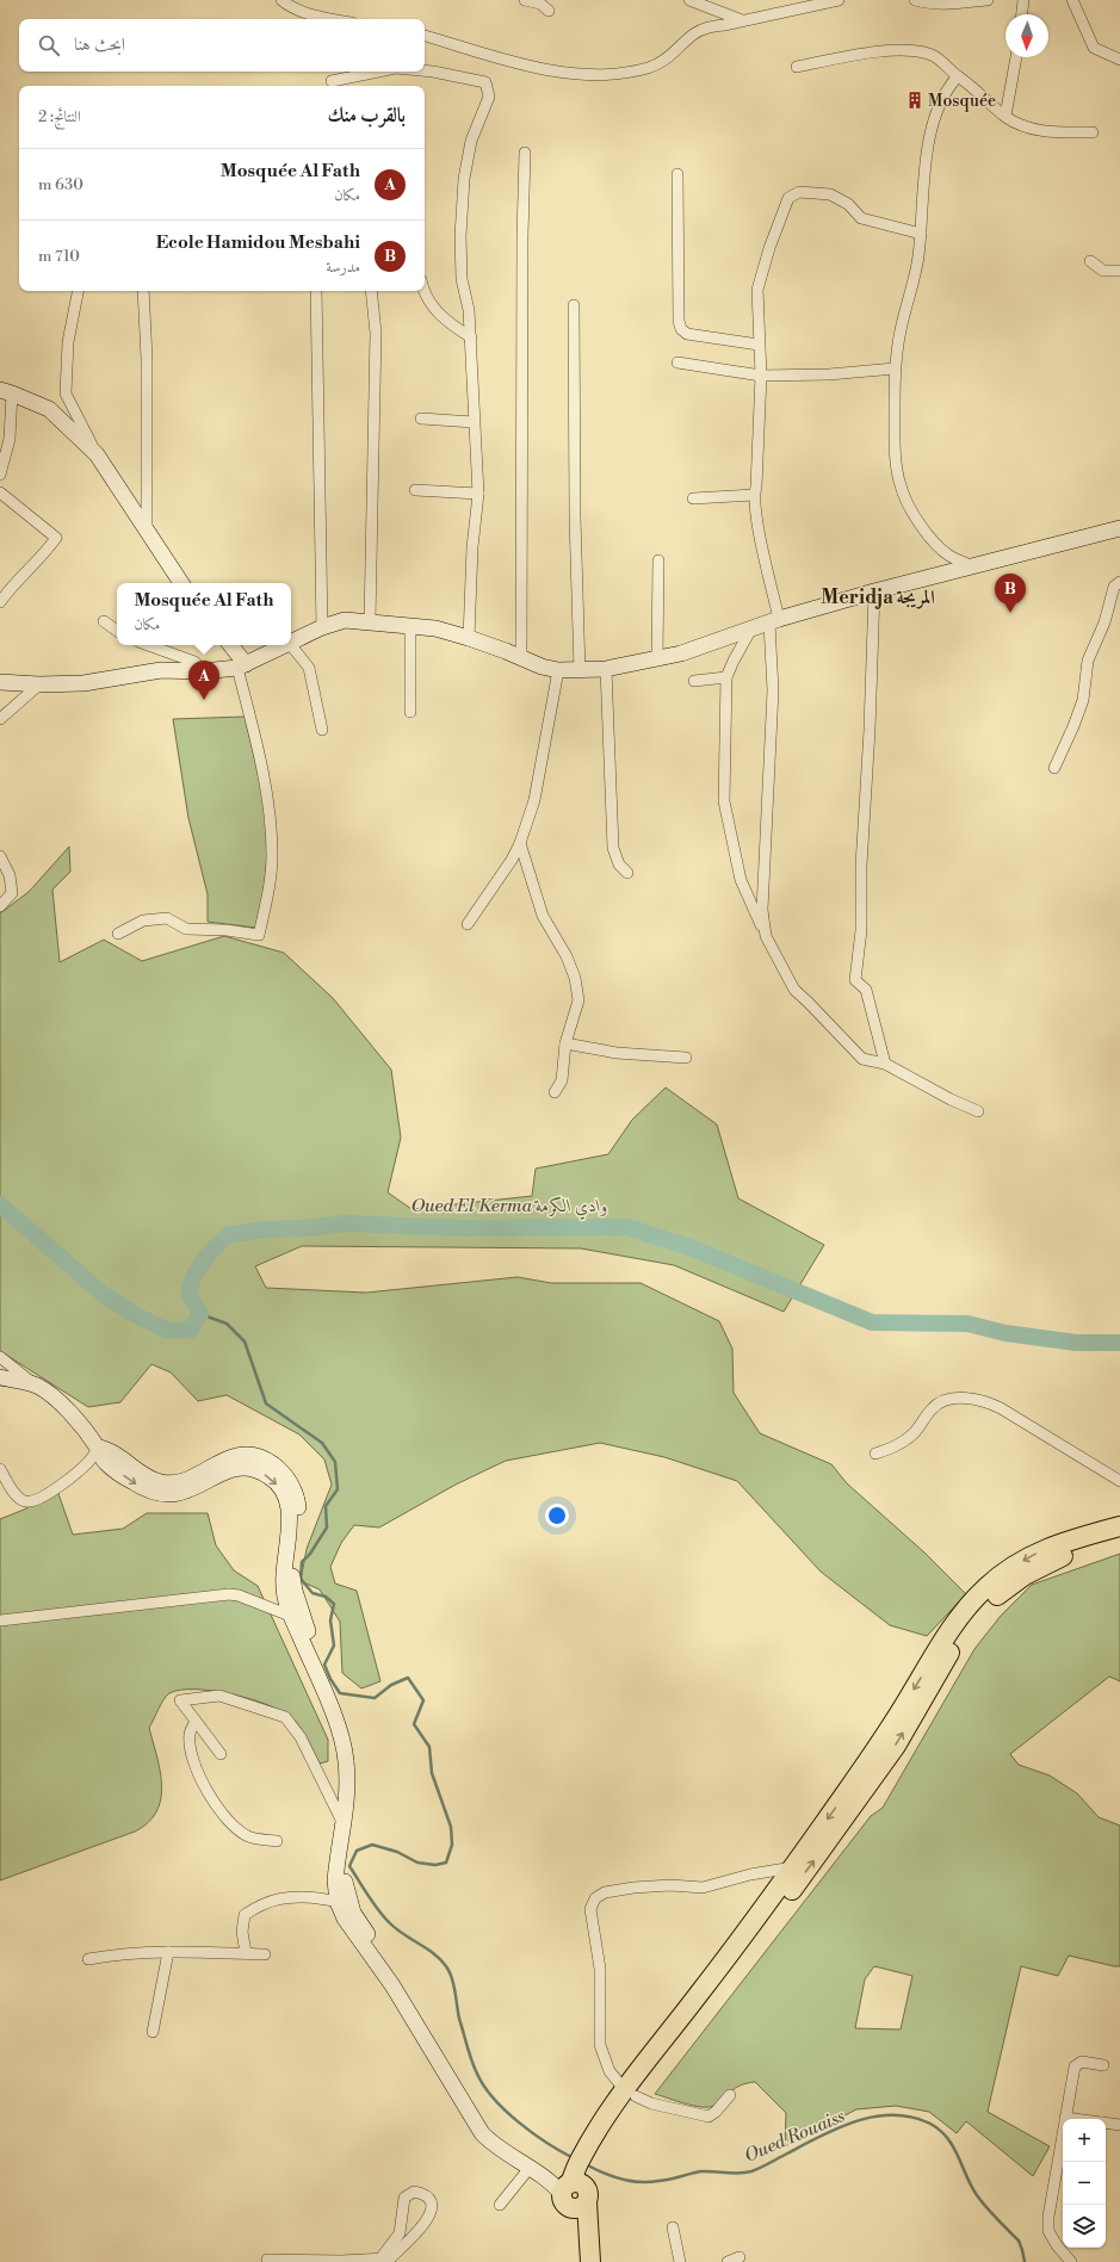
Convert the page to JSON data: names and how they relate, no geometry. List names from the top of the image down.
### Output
{
  "districts": ["Meridja المريجة"],
  "water": ["Oued El Kerma وادي الكرمة", "Oued Rouaiss"],
  "places": {
    "building": ["Mosquée"]
  },
  "north": "bottom",
  "page": {
    "search": "ابحث هنا",
    "heading": ["بالقرب منك", "النتائج: 2"],
    "list": [
      {
        "mark": "A",
        "name": "Mosquée Al Fath",
        "note": "مكان",
        "value": "630 m"
      },
      {
        "mark": "B",
        "name": "Ecole Hamidou Mesbahi",
        "note": "مدرسة",
        "value": "710 m"
      }
    ],
    "pins": ["B", "A"],
    "popup": ["Mosquée Al Fath", "مكان"],
    "map_buttons": ["+", "−"]
  }
}
